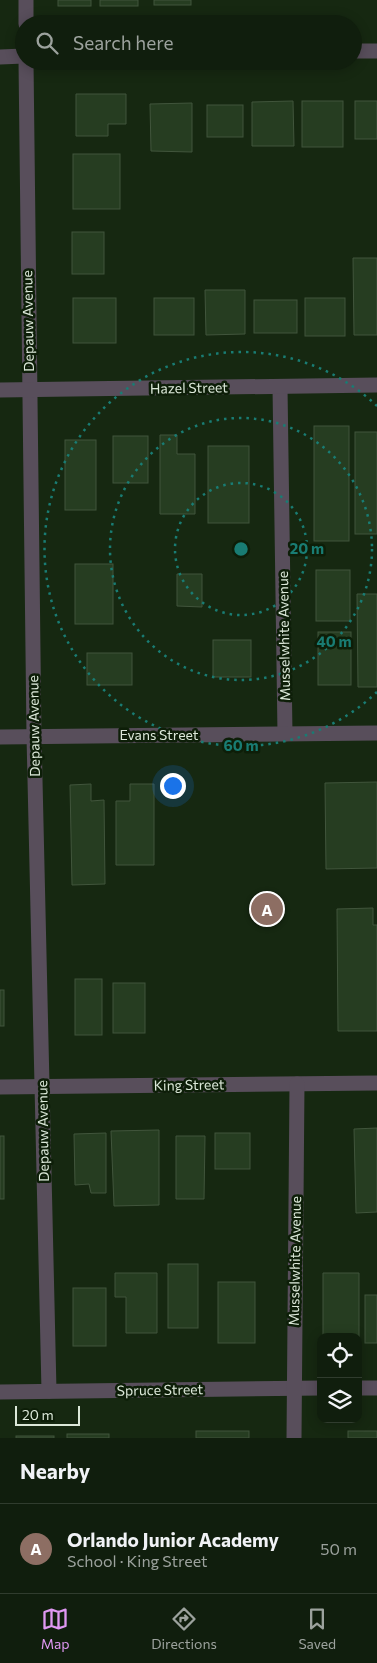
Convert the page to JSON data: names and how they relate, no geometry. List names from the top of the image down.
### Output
{
  "streets": {
    "street": [
      "Depauw Avenue",
      "Hazel Street",
      "Musselwhite Avenue",
      "Evans Street",
      "King Street",
      "Spruce Street"
    ]
  },
  "crossings": [
    ["Depauw Avenue", "Hazel Street"],
    ["Depauw Avenue", "Evans Street"],
    ["Depauw Avenue", "King Street"],
    ["Depauw Avenue", "Spruce Street"],
    ["Hazel Street", "Musselwhite Avenue"],
    ["Musselwhite Avenue", "Evans Street"],
    ["Musselwhite Avenue", "King Street"],
    ["Musselwhite Avenue", "Spruce Street"]
  ],
  "scale_bar": "20 m",
  "page": {
    "search": "Search here",
    "pins": "A",
    "scale": "20 m",
    "heading": "Nearby",
    "list": [
      {
        "mark": "A",
        "name": "Orlando Junior Academy",
        "note": "School · King Street",
        "value": "50 m"
      }
    ],
    "nav": ["Map", "Directions", "Saved"]
  },
  "rings": ["20 m", "40 m", "60 m"]
}
